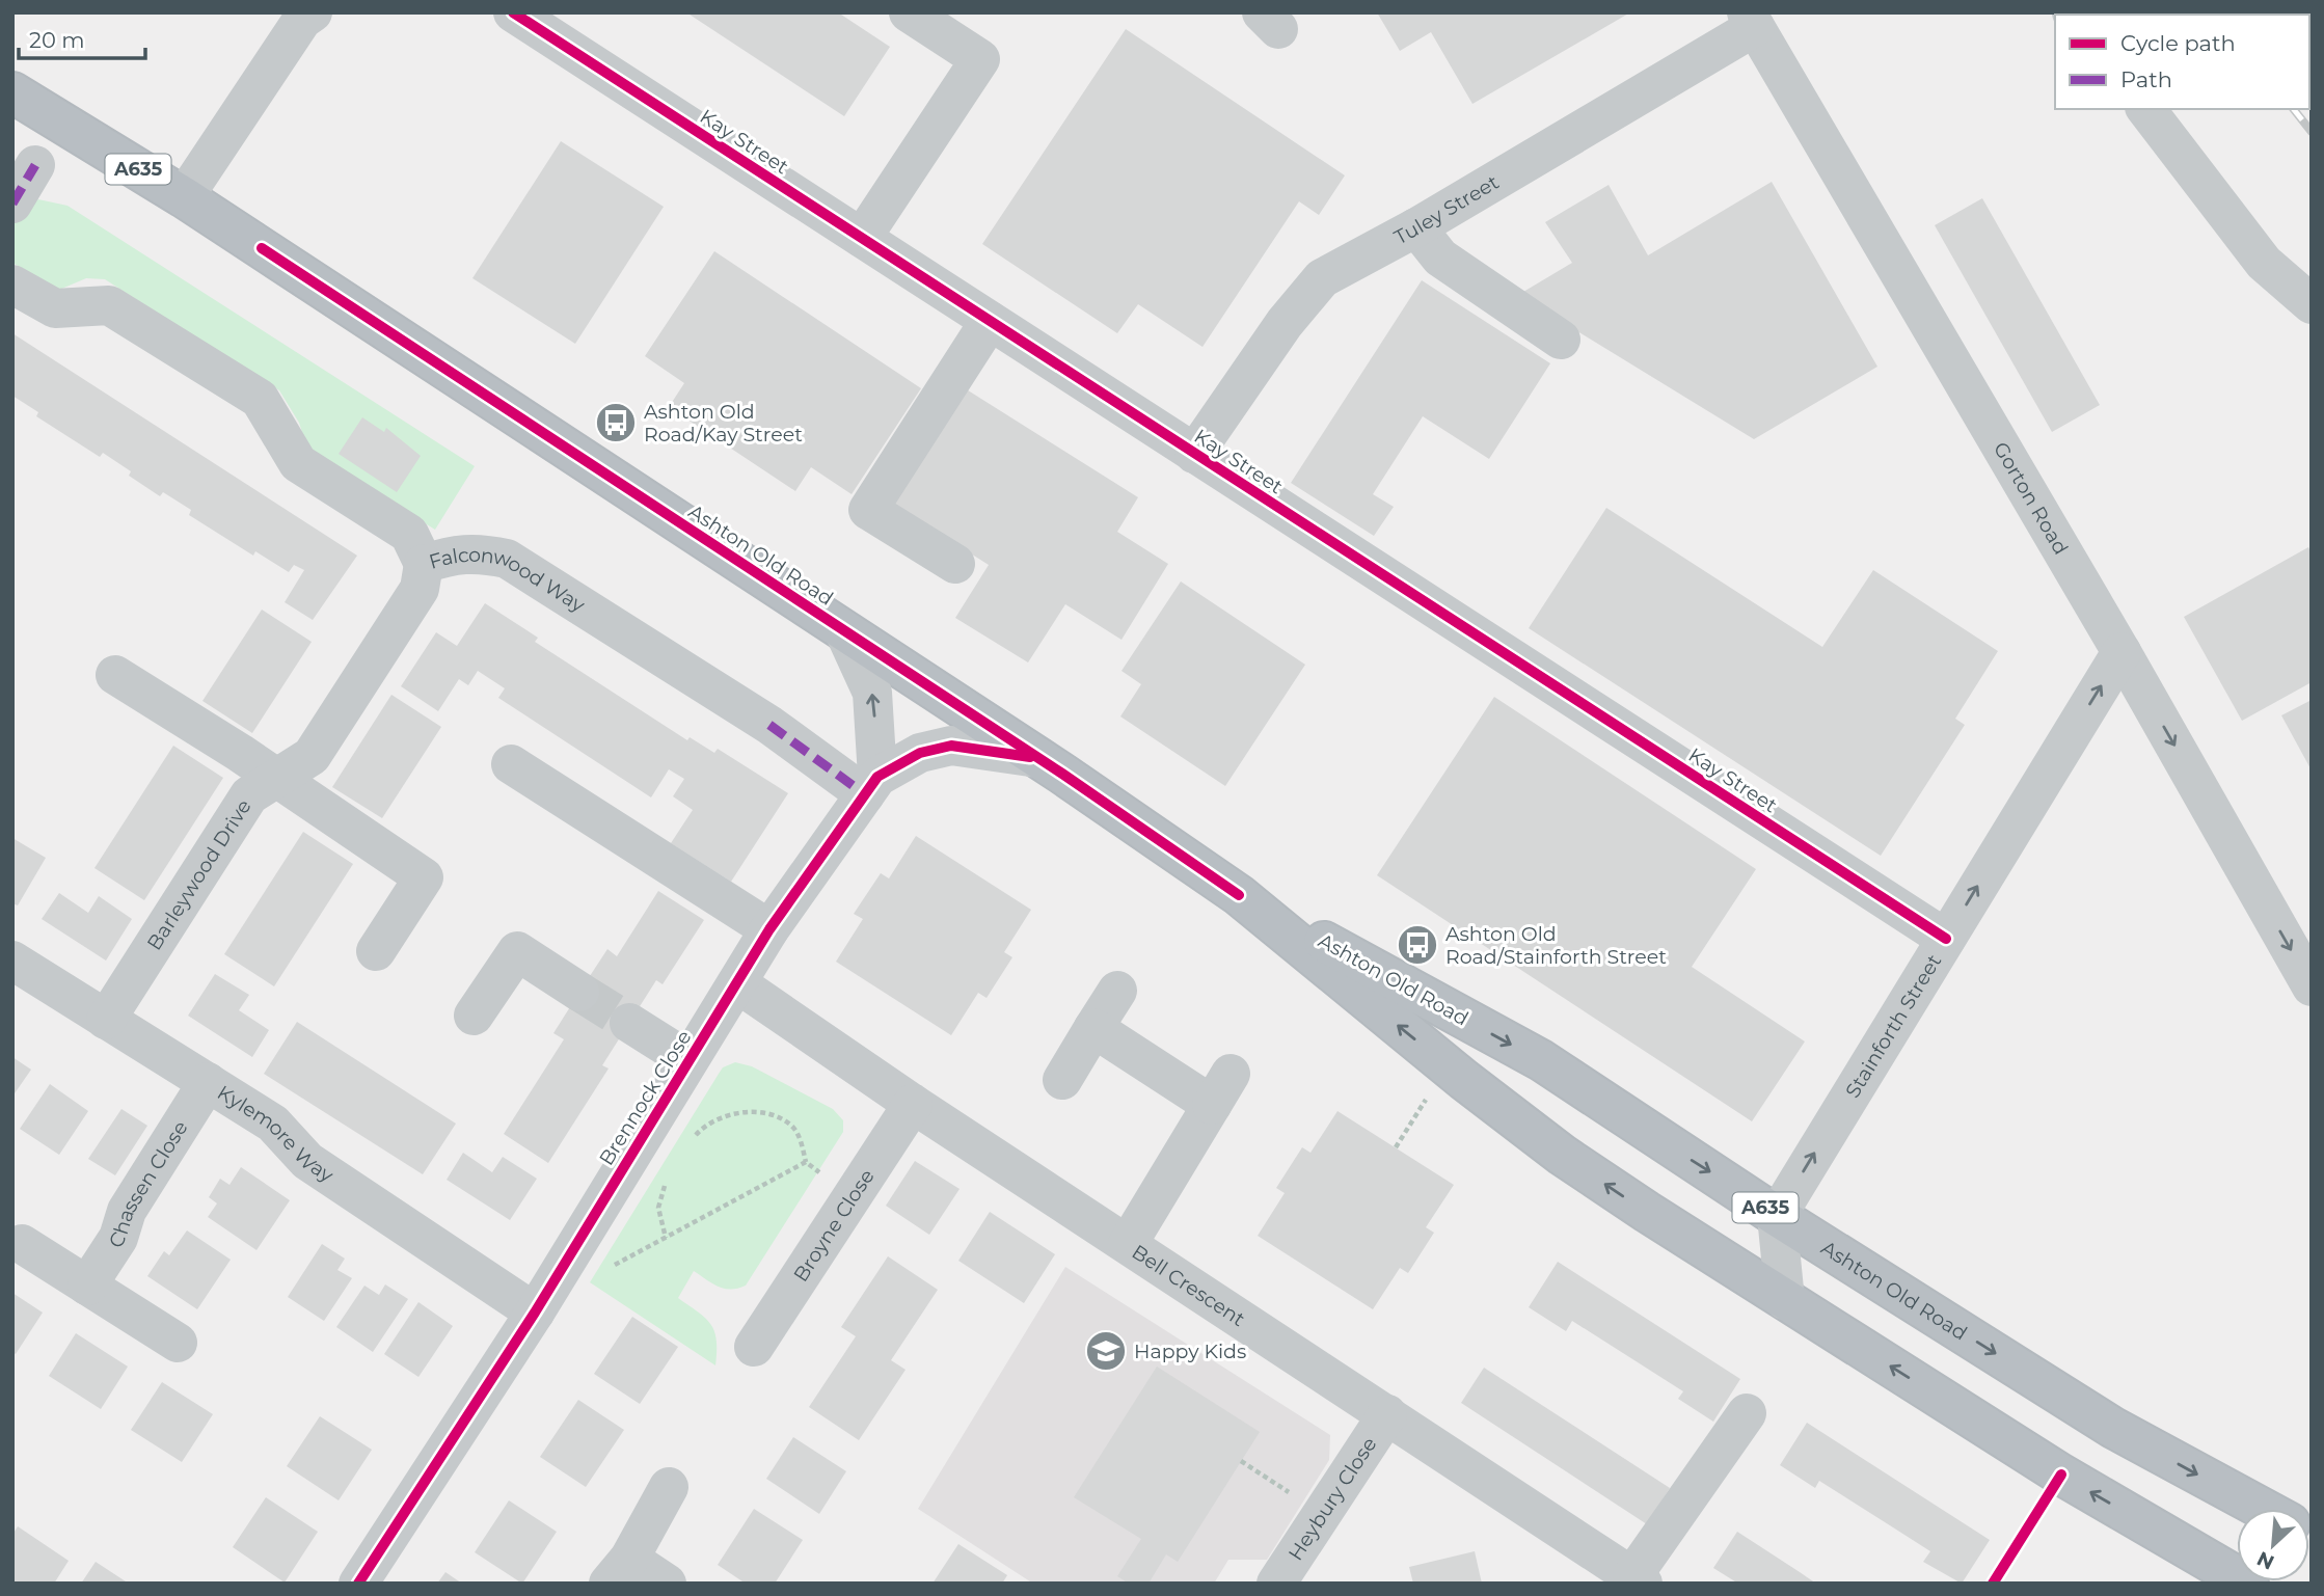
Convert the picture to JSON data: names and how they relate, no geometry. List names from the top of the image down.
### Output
{
  "streets": {
    "highway": ["A635", "Ashton Old Road"],
    "street": [
      "Kay Street",
      "Tuley Street",
      "Gorton Road",
      "Falconwood Way",
      "Barleywood Drive",
      "Stainforth Street",
      "Brennock Close",
      "Kylemore Way",
      "Chassen Close",
      "Broyne Close",
      "Bell Crescent",
      "Heybury Close"
    ]
  },
  "crossings": [
    ["Kay Street", "Tuley Street"],
    ["Kay Street", "Stainforth Street"],
    ["Tuley Street", "Gorton Road"],
    ["Gorton Road", "Stainforth Street"],
    ["Ashton Old Road", "Stainforth Street"],
    ["Ashton Old Road", "Brennock Close"],
    ["Falconwood Way", "Barleywood Drive"],
    ["Falconwood Way", "Brennock Close"],
    ["Barleywood Drive", "Kylemore Way"],
    ["Brennock Close", "Kylemore Way"],
    ["Brennock Close", "Bell Crescent"],
    ["Kylemore Way", "Chassen Close"],
    ["Broyne Close", "Bell Crescent"],
    ["Bell Crescent", "Heybury Close"]
  ],
  "one_way": ["Stainforth Street"],
  "places": {
    "bus stop": ["Ashton Old Road/Kay Street", "Ashton Old Road/Stainforth Street"],
    "school or university": ["Happy Kids"]
  },
  "legend": ["Cycle path", "Path"],
  "scale_bar": "20 m",
  "north": "bottom left"
}
